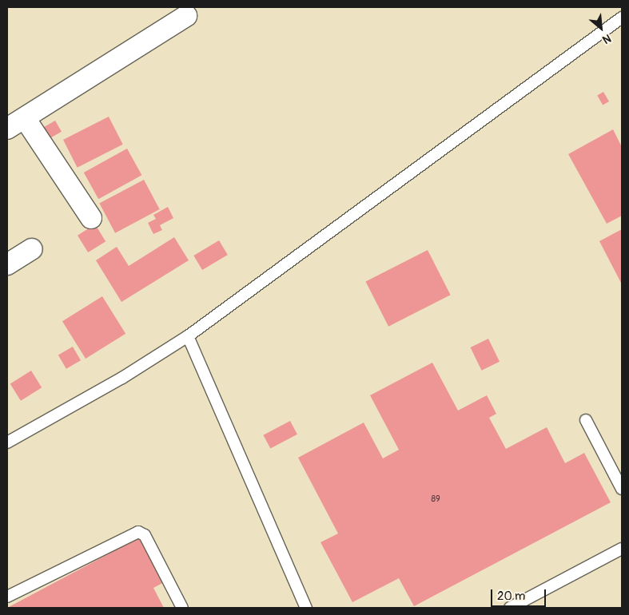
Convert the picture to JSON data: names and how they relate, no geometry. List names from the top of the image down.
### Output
{
  "house_numbers": ["89"],
  "scale_bar": "20 m",
  "north": "bottom right"
}
